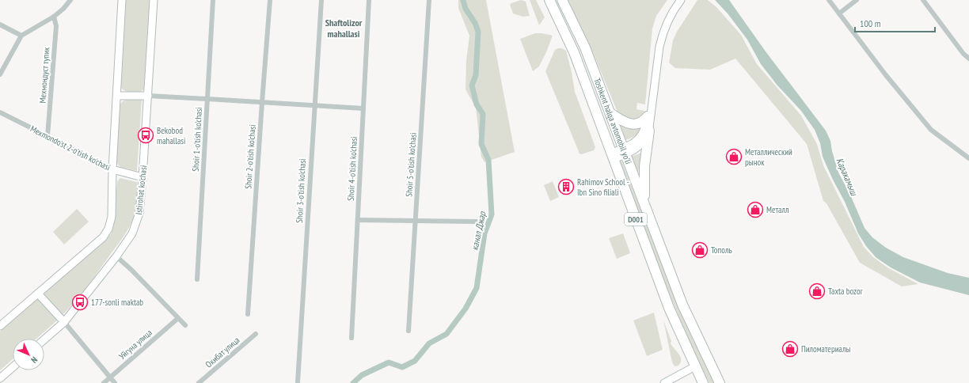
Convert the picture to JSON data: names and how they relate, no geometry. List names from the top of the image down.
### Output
{
  "streets": {
    "highway": ["Toshkent halqa avtomobil yo'li", "D001"],
    "main road": ["Mexmondo'st 2-o'tish ko'chasi", "Istirohat ko'chasi"],
    "street": [
      "Мехмондуст тупик",
      "Shoir 1-o'tish ko'chasi",
      "Shoir 2-o'tish ko'chasi",
      "Shoir 5-o'tish ko'chasi",
      "Shoir 4-o'tish ko'chasi",
      "Shoir 3-o'tish ko'chasi",
      "Уйгуна улица",
      "Окибат улица"
    ]
  },
  "crossings": [
    ["Мехмондуст тупик", "Mexmondo'st 2-o'tish ko'chasi"],
    ["Mexmondo'st 2-o'tish ko'chasi", "Istirohat ko'chasi"]
  ],
  "districts": ["Shaftolizor mahallasi"],
  "water": ["Каракамыш", "канал Джар"],
  "places": {
    "bus stop": ["Bekobod mahallasi", "177-sonli maktab"],
    "shop": [
      "Металлический рынок",
      "Металл",
      "Тополь",
      "Taxta bozor",
      "Пиломатериалы"
    ],
    "building": ["Rahimov School - Ibn Sino filiali"]
  },
  "scale_bar": "100 m",
  "north": "bottom right"
}
